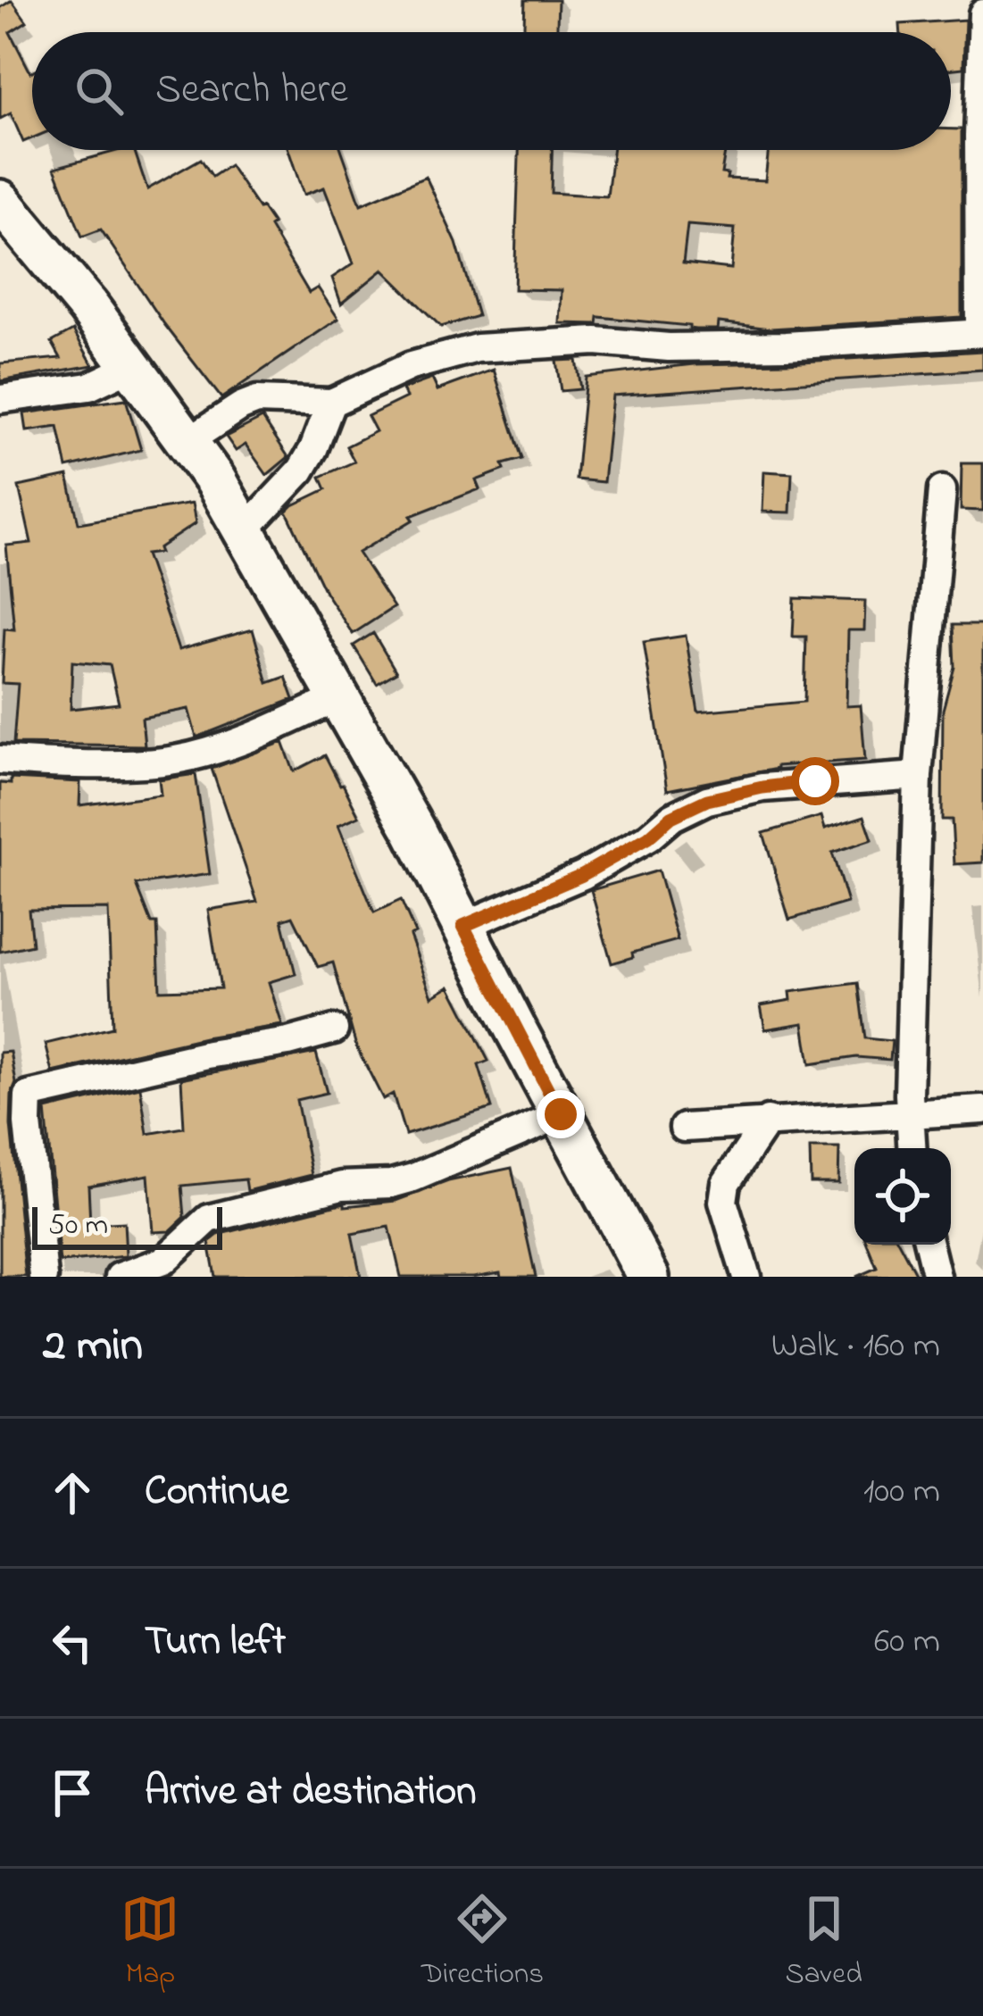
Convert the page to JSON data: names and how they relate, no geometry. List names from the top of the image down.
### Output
{
  "scale_bar": "50 m",
  "page": {
    "search": "Search here",
    "scale": "50 m",
    "heading": ["2 min", "Walk · 160 m"],
    "list": [
      ["Continue", "100 m"],
      ["Turn left", "60 m"],
      "Arrive at destination"
    ],
    "nav": ["Map", "Directions", "Saved"]
  }
}
